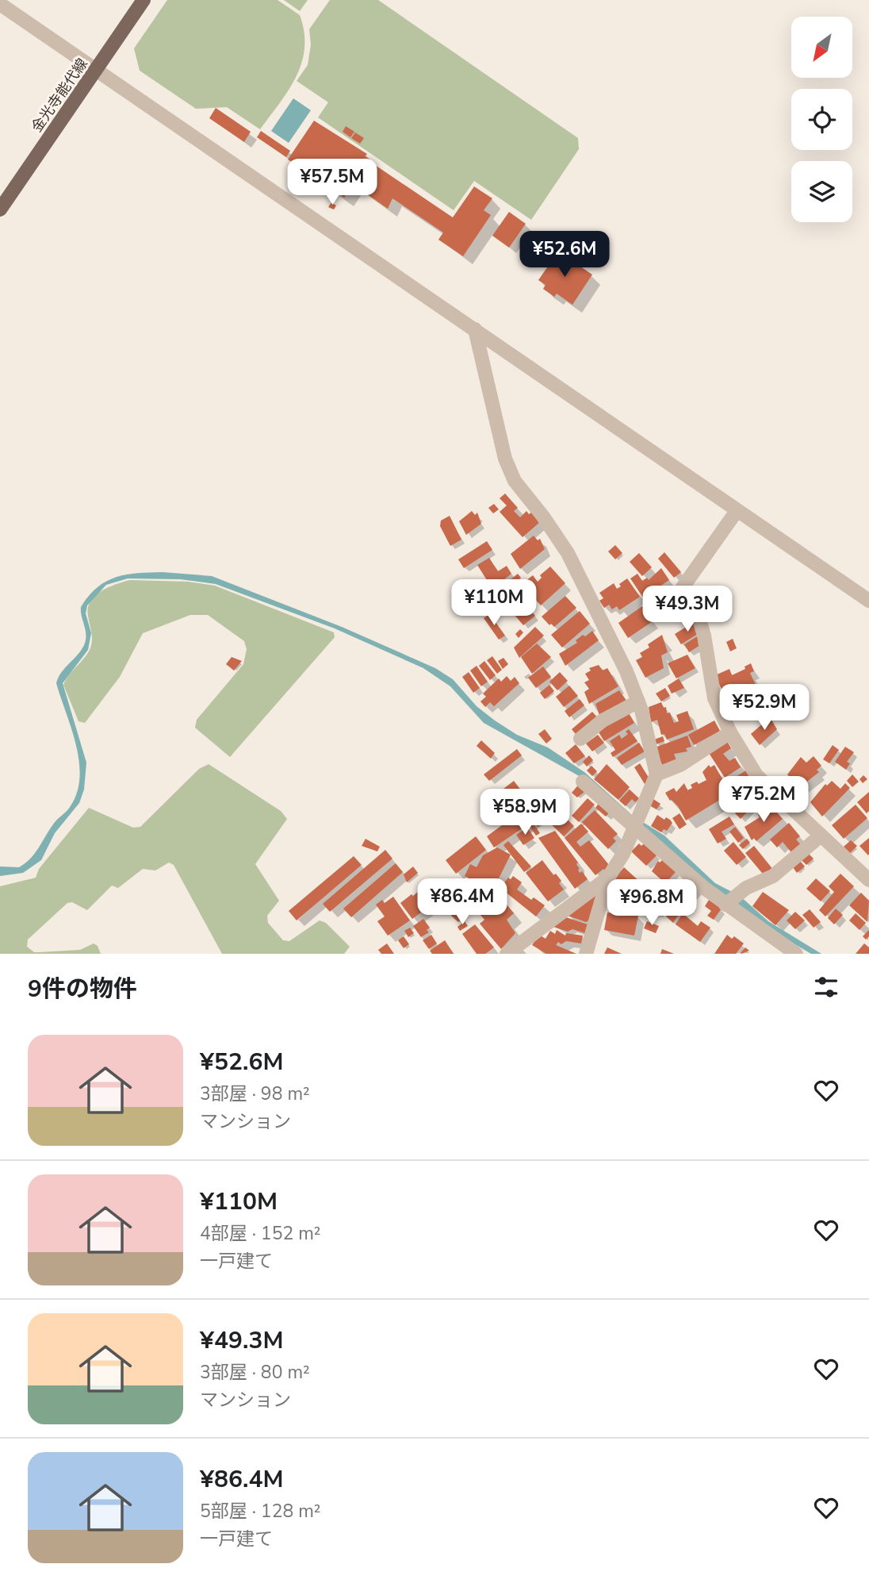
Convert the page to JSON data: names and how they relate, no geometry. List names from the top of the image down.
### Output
{
  "streets": {
    "main road": ["金光寺能代線"]
  },
  "north": "bottom left",
  "page": {
    "price": [
      "¥57.5M",
      "¥52.6M",
      "¥110M",
      "¥49.3M",
      "¥52.9M",
      "¥75.2M",
      "¥58.9M",
      "¥86.4M",
      "¥96.8M"
    ],
    "heading": "9件の物件",
    "list": [
      {
        "name": "¥52.6M",
        "note": "3部屋 · 98 m² · マンション"
      },
      {
        "name": "¥110M",
        "note": "4部屋 · 152 m² · 一戸建て"
      },
      {
        "name": "¥49.3M",
        "note": "3部屋 · 80 m² · マンション"
      },
      {
        "name": "¥86.4M",
        "note": "5部屋 · 128 m² · 一戸建て"
      }
    ]
  }
}
